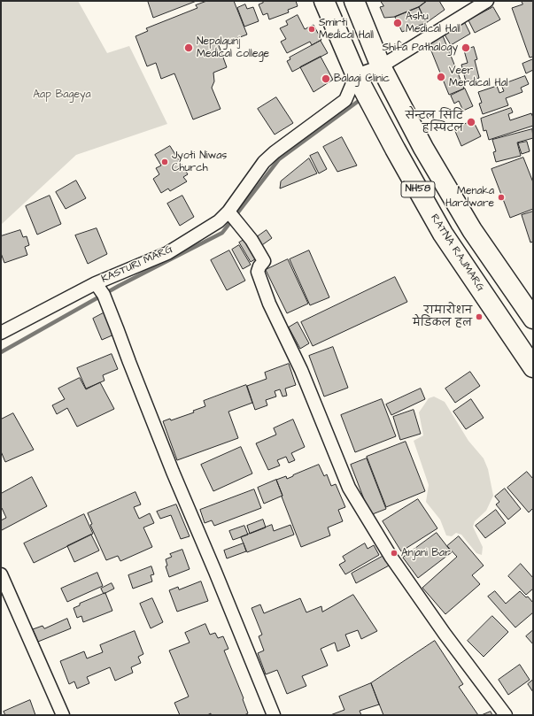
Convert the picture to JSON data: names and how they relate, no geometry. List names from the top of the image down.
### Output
{
  "streets": {
    "highway": ["NH58", "RATNA RAJMARG"],
    "street": ["KASTURI MARG"]
  },
  "crossings": [
    ["RATNA RAJMARG", "KASTURI MARG"]
  ],
  "parks": ["Aap Bageya"],
  "places": [
    "Ashu Medical Hall",
    "Smirti Medical Hall",
    "Nepalgunj Medical college",
    "Shifa Pathalogy",
    "Veer Merdical Hal",
    "Balagi Clinic",
    "सेन्टल सिटि हस्पिटल",
    "Jyoti Niwas Church",
    "Menaka Hardware",
    "रामारोशन मेडिकल हल",
    "Anjani Bar"
  ]
}
